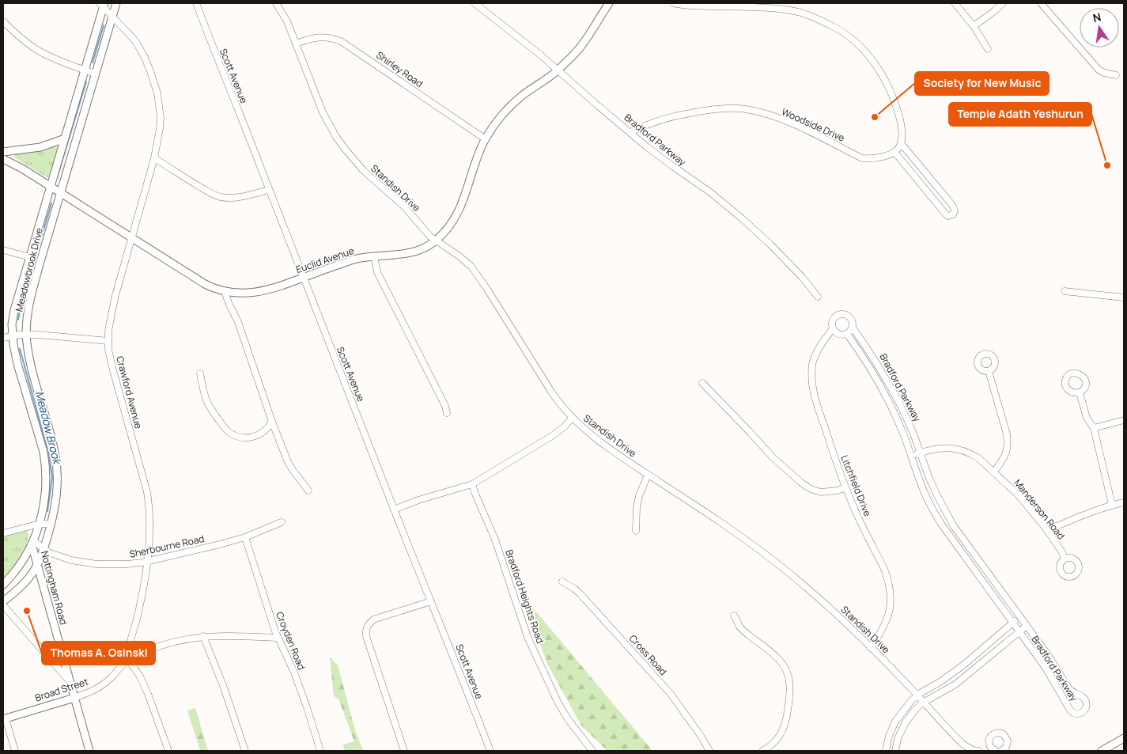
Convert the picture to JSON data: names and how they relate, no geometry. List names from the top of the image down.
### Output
{
  "streets": {
    "street": [
      "Shirley Road",
      "Scott Avenue",
      "Woodside Drive",
      "Bradford Parkway",
      "Standish Drive",
      "Euclid Avenue",
      "Meadowbrook Drive",
      "Crawford Avenue",
      "Litchfield Drive",
      "Manderson Road",
      "Sherbourne Road",
      "Nottingham Road",
      "Bradford Heights Road",
      "Croyden Road",
      "Cross Road",
      "Broad Street"
    ]
  },
  "crossings": [
    ["Shirley Road", "Standish Drive"],
    ["Shirley Road", "Euclid Avenue"],
    ["Scott Avenue", "Euclid Avenue"],
    ["Woodside Drive", "Bradford Parkway"],
    ["Bradford Parkway", "Euclid Avenue"],
    ["Bradford Parkway", "Litchfield Drive"],
    ["Bradford Parkway", "Manderson Road"],
    ["Standish Drive", "Euclid Avenue"],
    ["Standish Drive", "Litchfield Drive"],
    ["Euclid Avenue", "Meadowbrook Drive"],
    ["Euclid Avenue", "Crawford Avenue"],
    ["Meadowbrook Drive", "Crawford Avenue"],
    ["Meadowbrook Drive", "Sherbourne Road"],
    ["Meadowbrook Drive", "Nottingham Road"],
    ["Crawford Avenue", "Sherbourne Road"],
    ["Crawford Avenue", "Broad Street"],
    ["Sherbourne Road", "Nottingham Road"],
    ["Sherbourne Road", "Croyden Road"],
    ["Nottingham Road", "Broad Street"],
    ["Croyden Road", "Broad Street"]
  ],
  "water": ["Meadow Brook"],
  "places": ["Society for New Music", "Temple Adath Yeshurun", "Thomas A. Osinski"],
  "north": "top"
}
